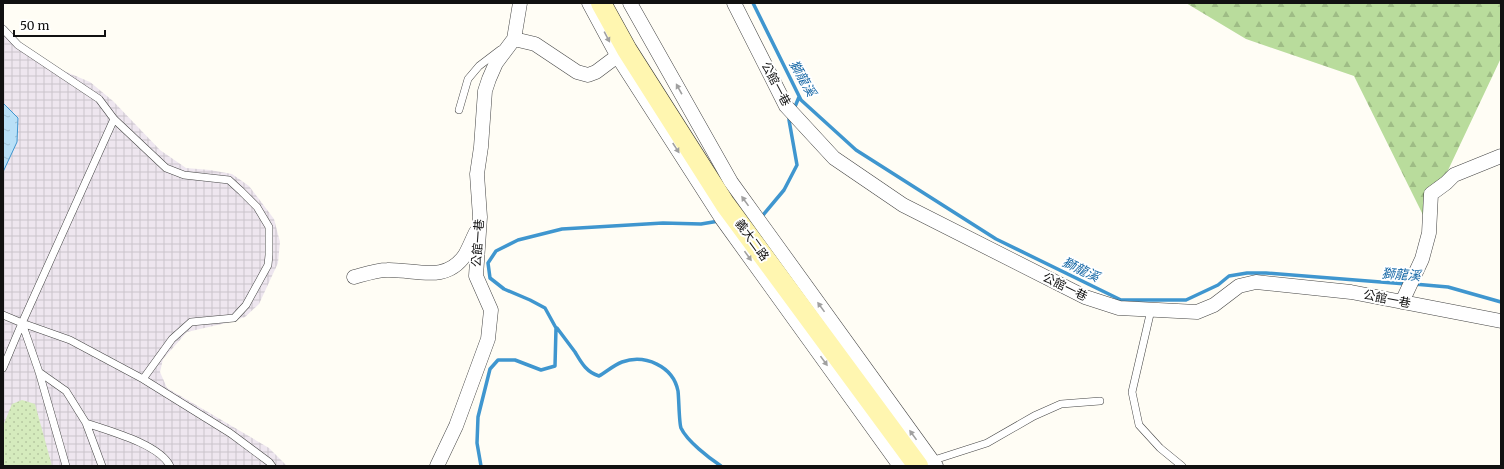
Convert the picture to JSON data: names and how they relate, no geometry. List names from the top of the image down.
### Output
{
  "streets": {
    "street": ["公館一巷", "義大二路"]
  },
  "water": ["獅龍溪"],
  "scale_bar": "50 m"
}
